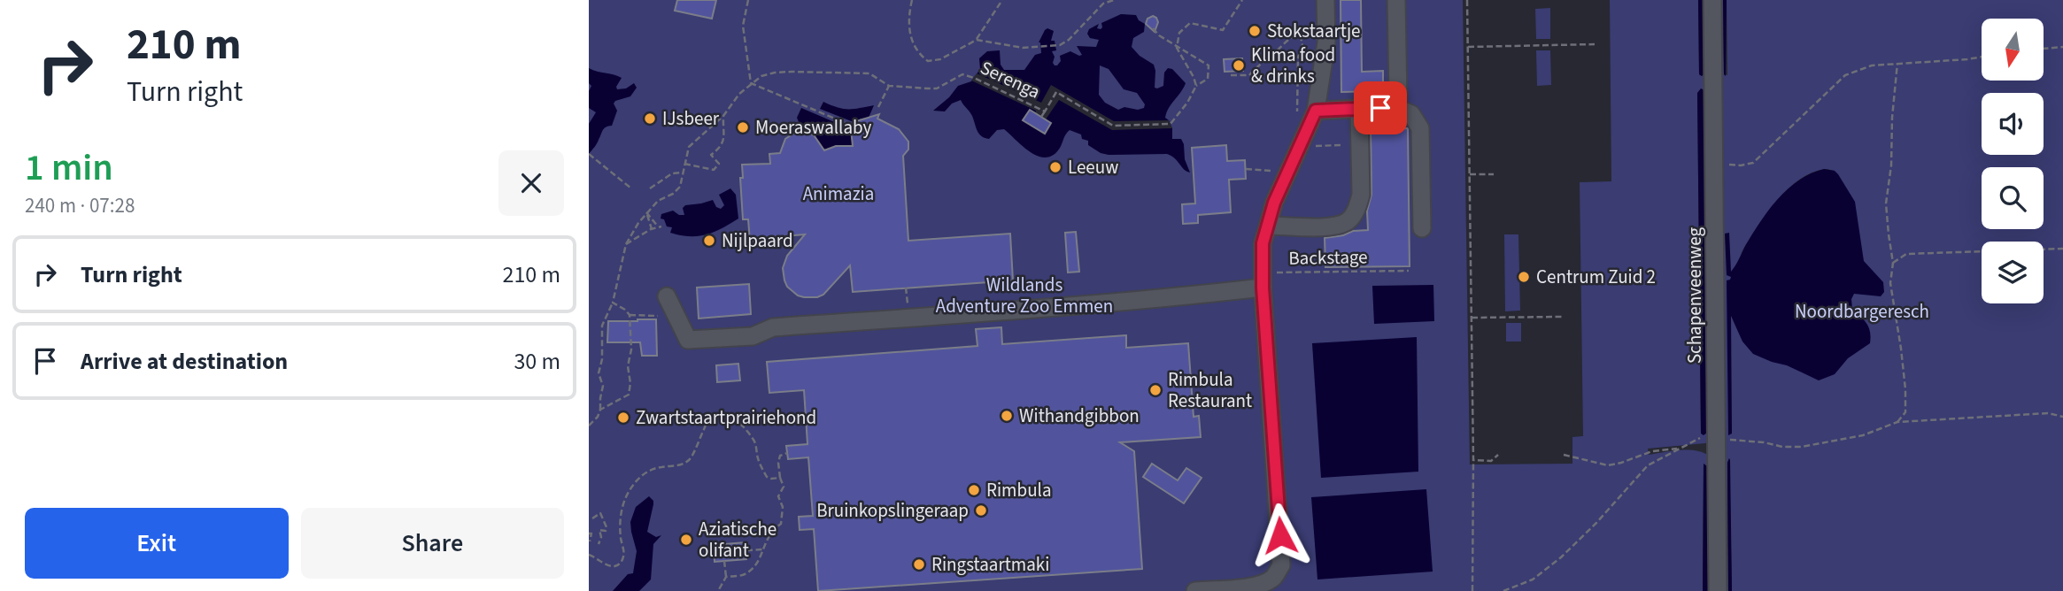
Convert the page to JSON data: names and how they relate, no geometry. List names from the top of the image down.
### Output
{
  "streets": {
    "street": ["Schapenveenweg"],
    "path": ["Serenga", "Backstage"]
  },
  "parks": ["Animazia", "Wildlands Adventure Zoo Emmen", "Noordbargeresch"],
  "places": [
    "Stokstaartje",
    "Klima food & drinks",
    "IJsbeer",
    "Moeraswallaby",
    "Leeuw",
    "Nijlpaard",
    "Centrum Zuid 2",
    "Rimbula Restaurant",
    "Withandgibbon",
    "Zwartstaartprairiehond",
    "Rimbula",
    "Bruinkopslingeraap",
    "Aziatische olifant",
    "Ringstaartmaki"
  ],
  "north": "bottom",
  "page": {
    "turn": ["210 m", "Turn right"],
    "heading": ["1 min", "240 m · 07:28"],
    "list": [
      {
        "name": "Turn right",
        "value": "210 m"
      },
      {
        "name": "Arrive at destination",
        "value": "30 m"
      }
    ],
    "buttons": ["Exit", "Share"]
  }
}
